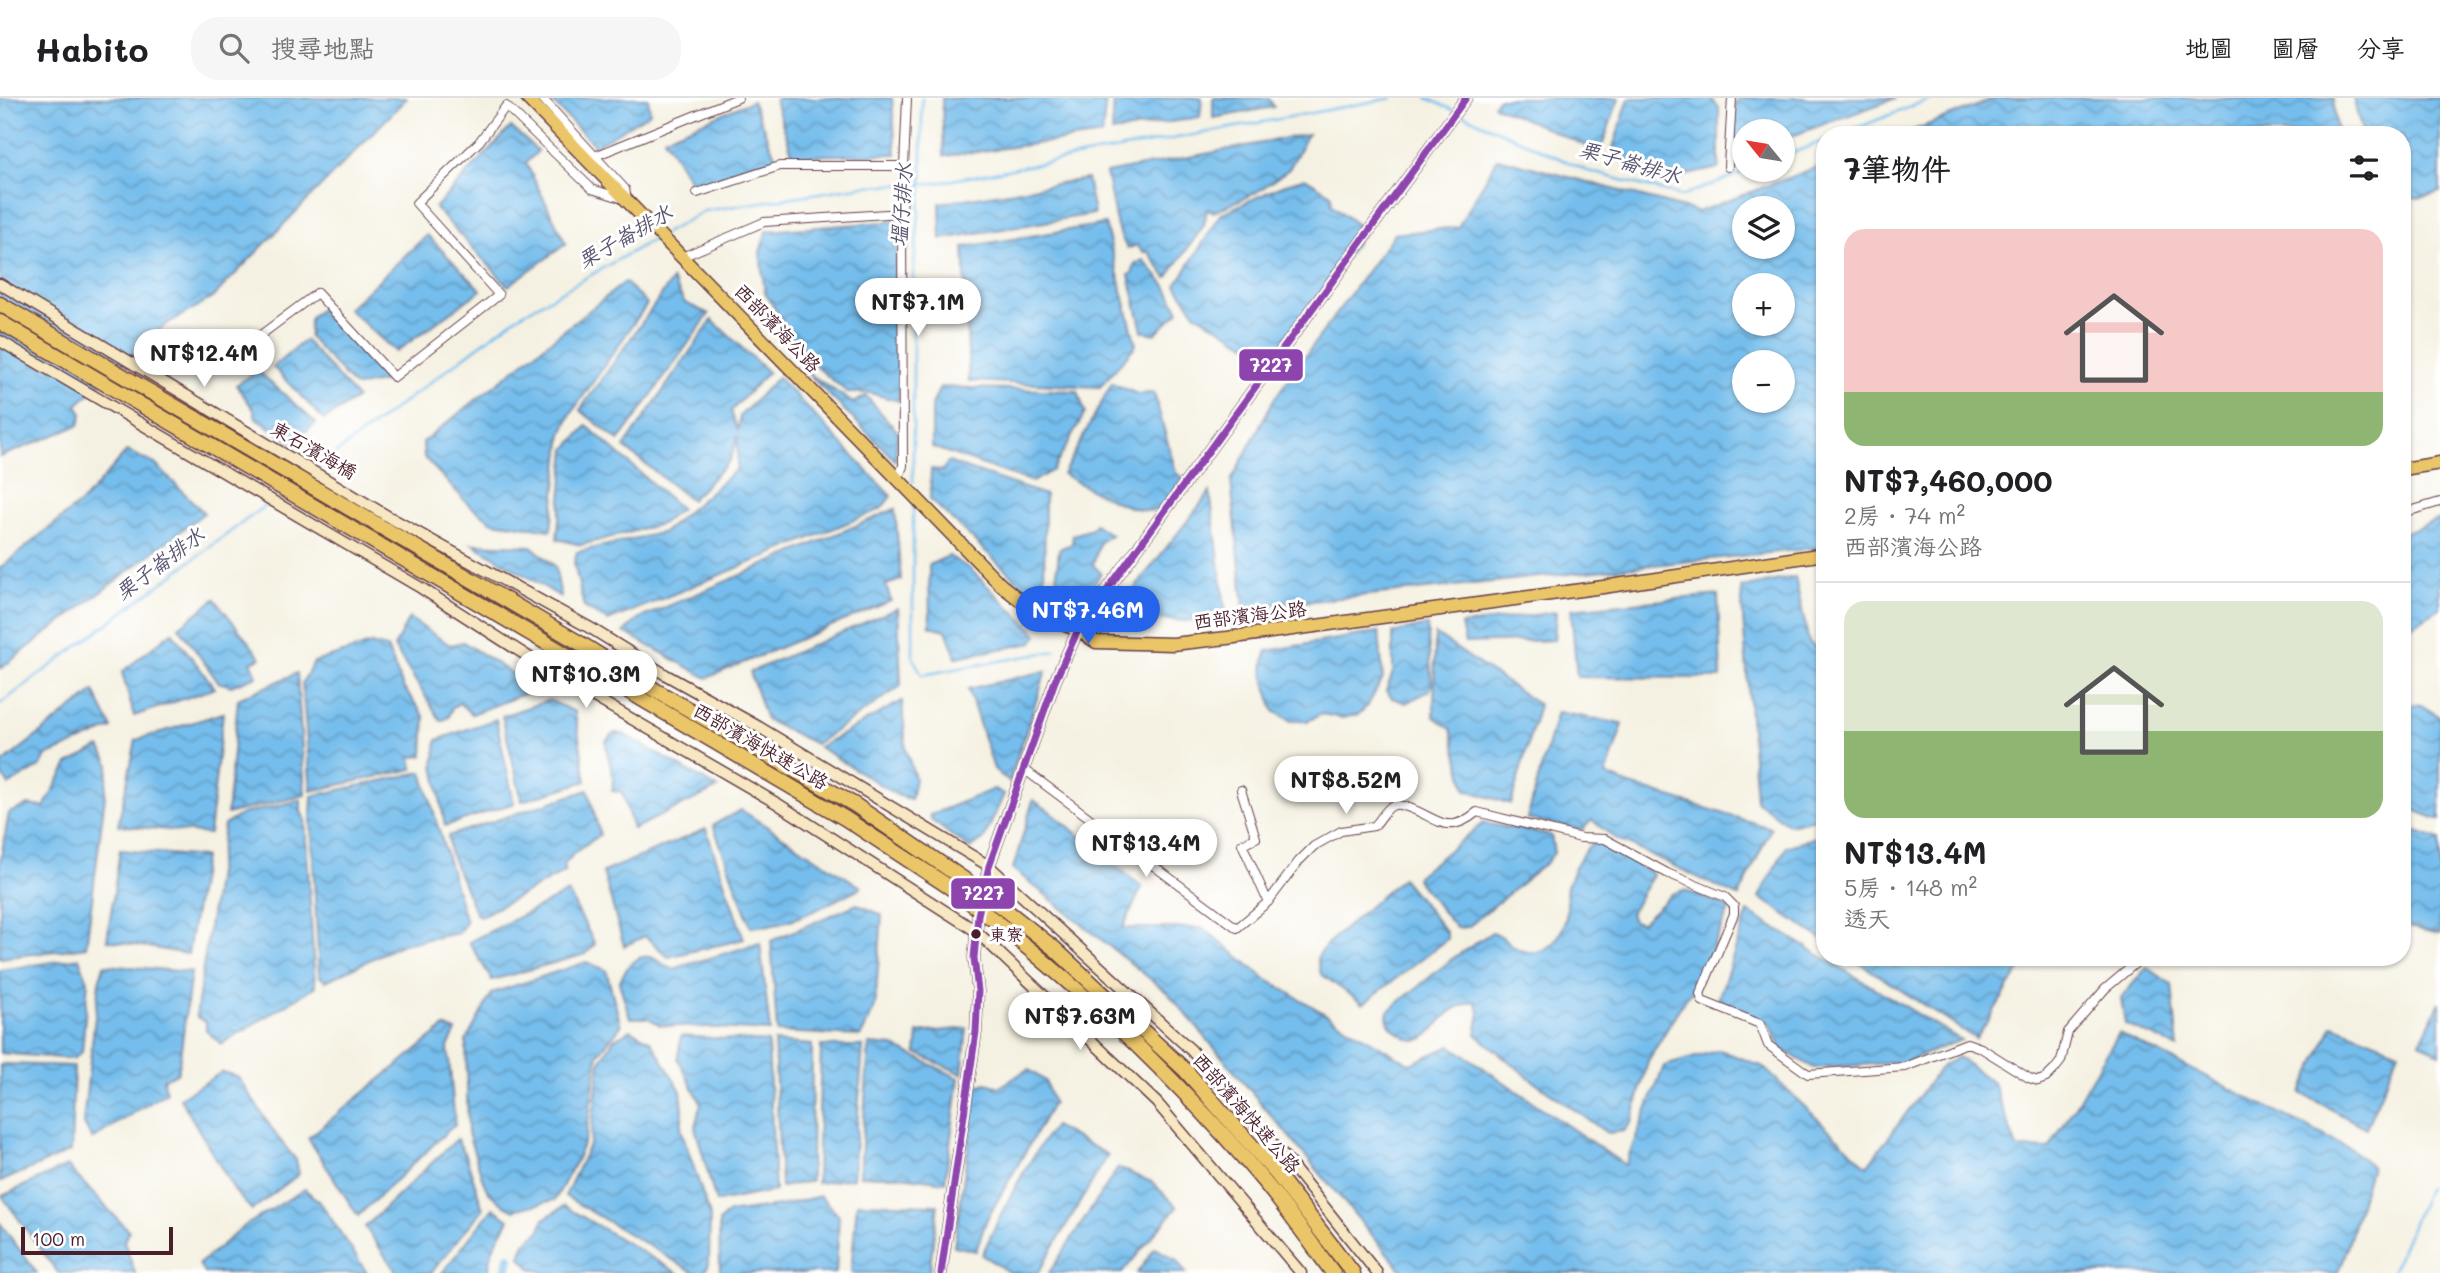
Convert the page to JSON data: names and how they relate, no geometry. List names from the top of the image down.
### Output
{
  "streets": {
    "highway": ["東石濱海橋", "西部濱海快速公路"],
    "main road": ["西部濱海公路"]
  },
  "crossings": [
    ["東石濱海橋", "西部濱海快速公路"]
  ],
  "water": ["栗子崙排水", "塭仔排水"],
  "places": ["東寮"],
  "lines": ["transit line 7227"],
  "scale_bar": "100 m",
  "north": "top left",
  "page": {
    "header": "Habito",
    "search": "搜尋地點",
    "nav": ["地圖", "圖層", "分享"],
    "map_buttons": ["+", "−"],
    "heading": "7筆物件",
    "list": [
      {
        "name": "NT$7,460,000",
        "note": "2房 · 74 m² · 西部濱海公路"
      },
      {
        "name": "NT$13.4M",
        "note": "5房 · 148 m² · 透天"
      }
    ],
    "price": [
      "NT$7.1M",
      "NT$12.4M",
      "NT$7.46M",
      "NT$10.3M",
      "NT$8.52M",
      "NT$13.4M",
      "NT$7.63M"
    ],
    "scale": "100 m"
  }
}
